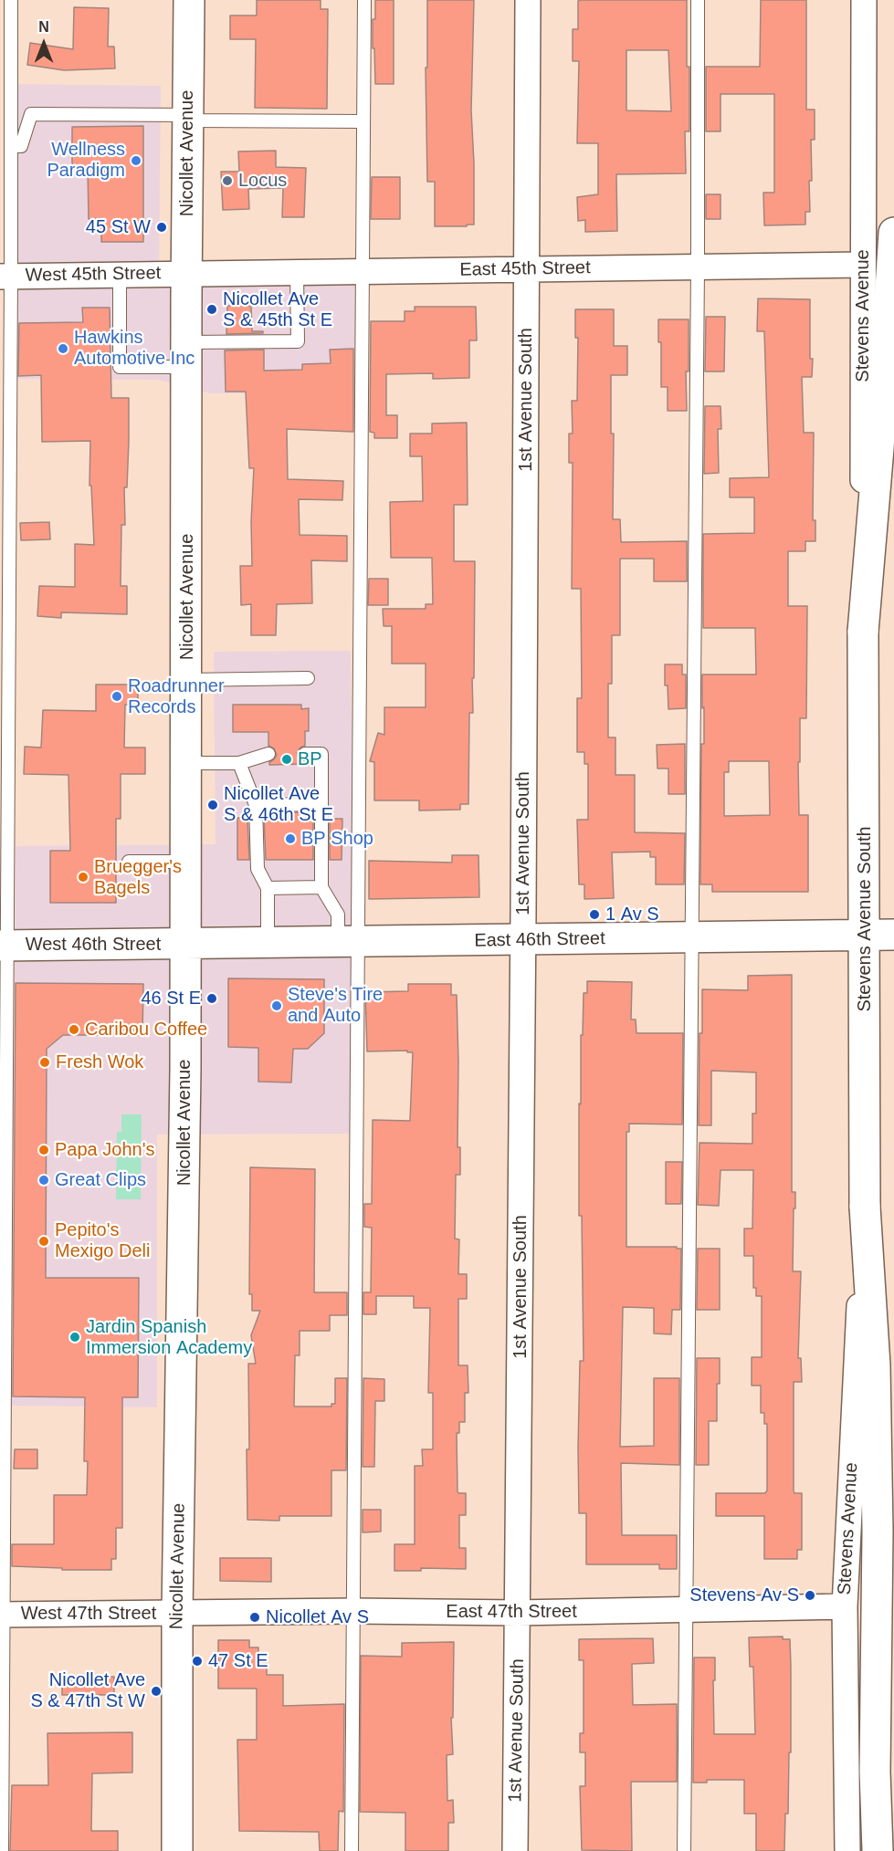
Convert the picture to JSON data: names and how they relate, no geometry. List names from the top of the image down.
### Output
{
  "streets": {
    "main road": [
      "Nicollet Avenue",
      "Stevens Avenue South",
      "East 46th Street",
      "West 46th Street"
    ],
    "street": [
      "East 45th Street",
      "West 45th Street",
      "Stevens Avenue",
      "1st Avenue South",
      "East 47th Street",
      "West 47th Street"
    ]
  },
  "crossings": [
    ["Nicollet Avenue", "East 45th Street"],
    ["Nicollet Avenue", "West 45th Street"],
    ["Nicollet Avenue", "East 46th Street"],
    ["Nicollet Avenue", "West 46th Street"],
    ["Nicollet Avenue", "East 47th Street"],
    ["Nicollet Avenue", "West 47th Street"],
    ["East 45th Street", "West 45th Street"],
    ["East 45th Street", "Stevens Avenue"],
    ["East 45th Street", "1st Avenue South"],
    ["Stevens Avenue", "Stevens Avenue South"],
    ["Stevens Avenue", "East 47th Street"],
    ["1st Avenue South", "East 46th Street"],
    ["1st Avenue South", "East 47th Street"],
    ["Stevens Avenue South", "East 46th Street"],
    ["East 46th Street", "West 46th Street"],
    ["East 47th Street", "West 47th Street"]
  ],
  "places": [
    "Wellness Paradigm",
    "Locus",
    "45 St W",
    "Nicollet Ave S & 45th St E",
    "Hawkins Automotive Inc",
    "Roadrunner Records",
    "BP",
    "Nicollet Ave S & 46th St E",
    "BP Shop",
    "Bruegger's Bagels",
    "1 Av S",
    "46 St E",
    "Steve's Tire and Auto",
    "Caribou Coffee",
    "Fresh Wok",
    "Papa John's",
    "Great Clips",
    "Pepito's Mexigo Deli",
    "Jardin Spanish Immersion Academy",
    "Stevens Av S",
    "Nicollet Av S",
    "47 St E",
    "Nicollet Ave S & 47th St W"
  ],
  "north": "top"
}
